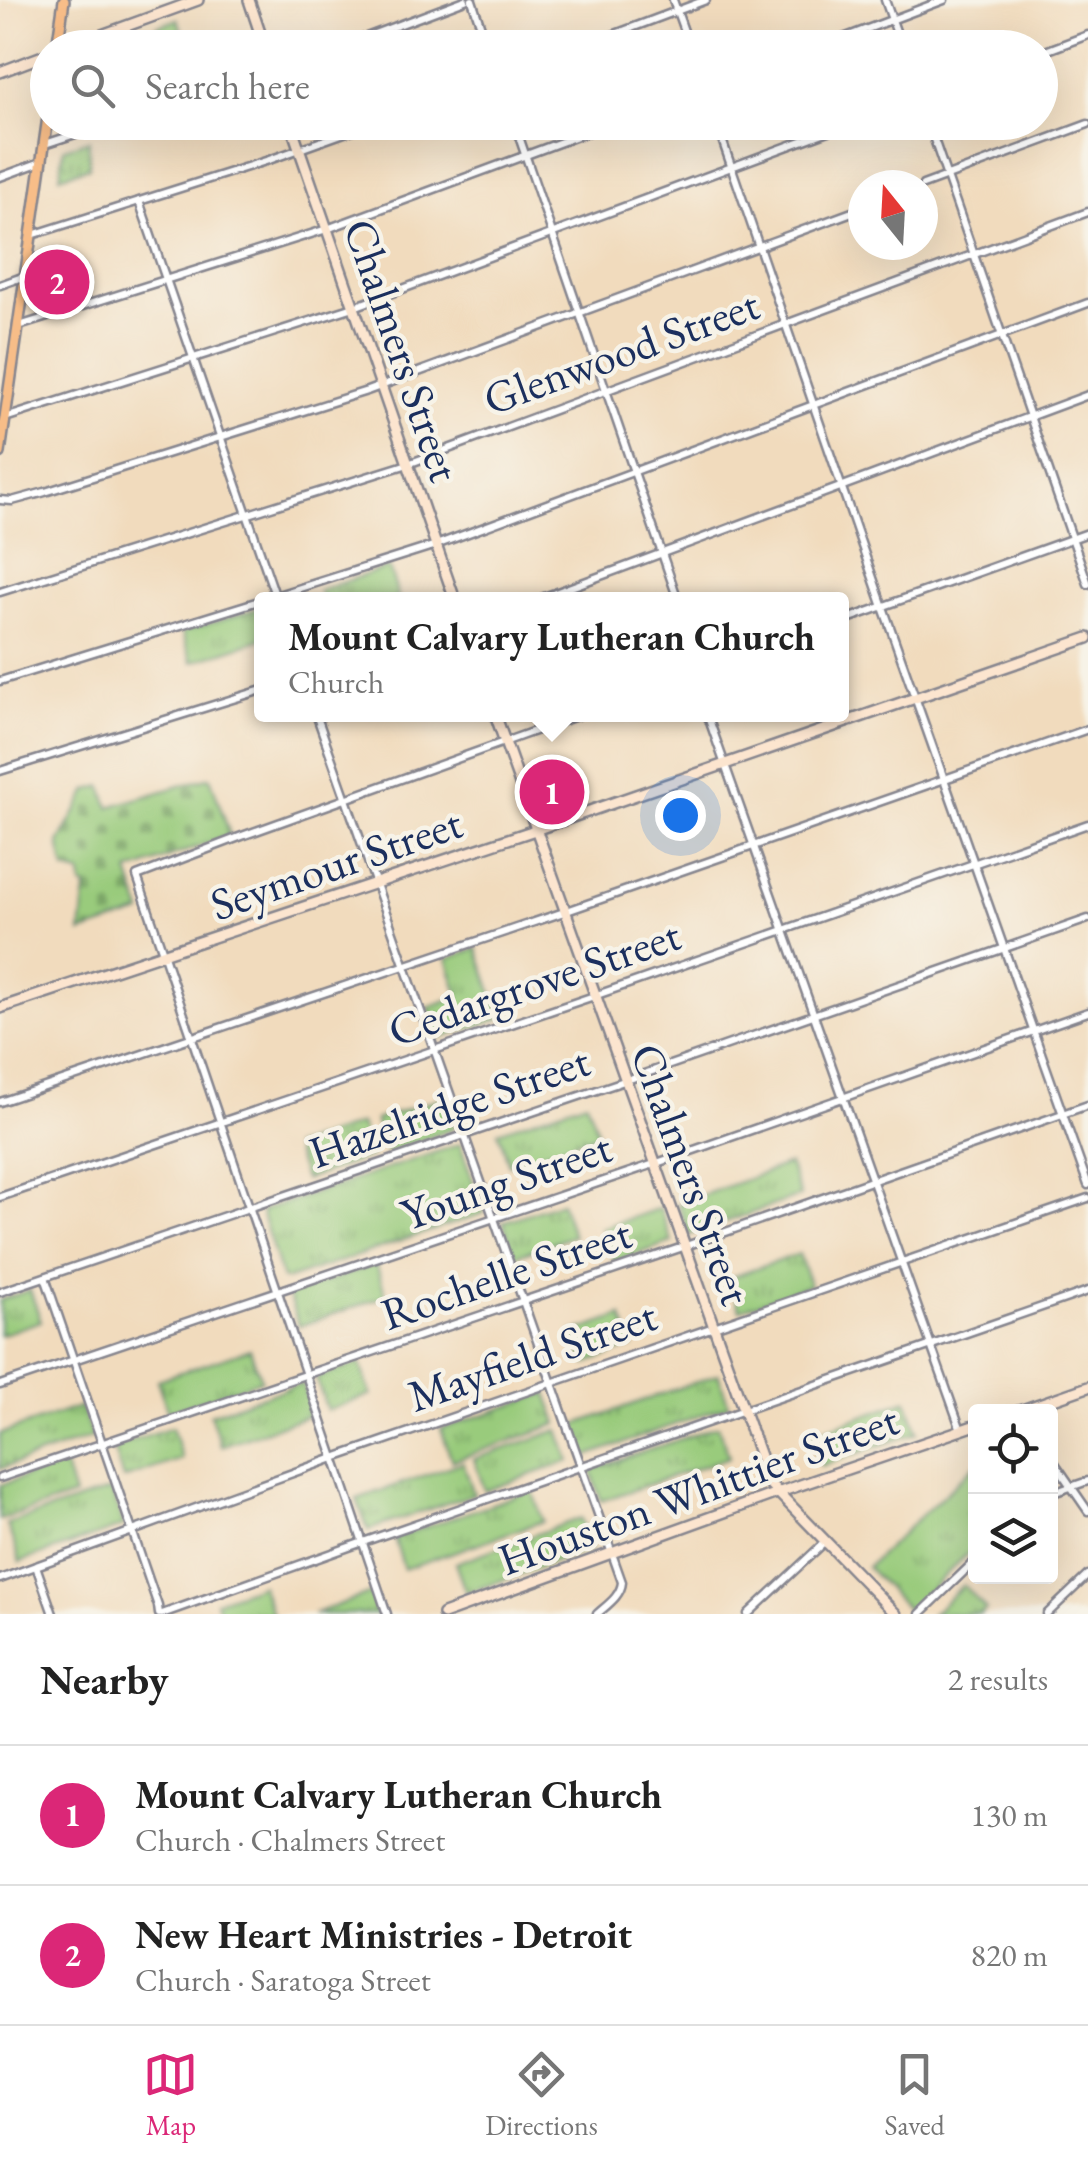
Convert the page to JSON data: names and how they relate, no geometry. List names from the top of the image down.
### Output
{
  "streets": {
    "street": [
      "Chalmers Street",
      "Glenwood Street",
      "Seymour Street",
      "Cedargrove Street",
      "Hazelridge Street",
      "Young Street",
      "Rochelle Street",
      "Mayfield Street",
      "Houston Whittier Street"
    ]
  },
  "crossings": [
    ["Chalmers Street", "Glenwood Street"],
    ["Chalmers Street", "Seymour Street"],
    ["Chalmers Street", "Cedargrove Street"],
    ["Chalmers Street", "Hazelridge Street"],
    ["Chalmers Street", "Young Street"],
    ["Chalmers Street", "Rochelle Street"],
    ["Chalmers Street", "Mayfield Street"],
    ["Chalmers Street", "Houston Whittier Street"]
  ],
  "north": "top",
  "page": {
    "search": "Search here",
    "pins": ["2", "1"],
    "popup": ["Mount Calvary Lutheran Church", "Church"],
    "heading": ["Nearby", "2 results"],
    "list": [
      {
        "mark": "1",
        "name": "Mount Calvary Lutheran Church",
        "note": "Church · Chalmers Street",
        "value": "130 m"
      },
      {
        "mark": "2",
        "name": "New Heart Ministries - Detroit",
        "note": "Church · Saratoga Street",
        "value": "820 m"
      }
    ],
    "nav": ["Map", "Directions", "Saved"]
  }
}
